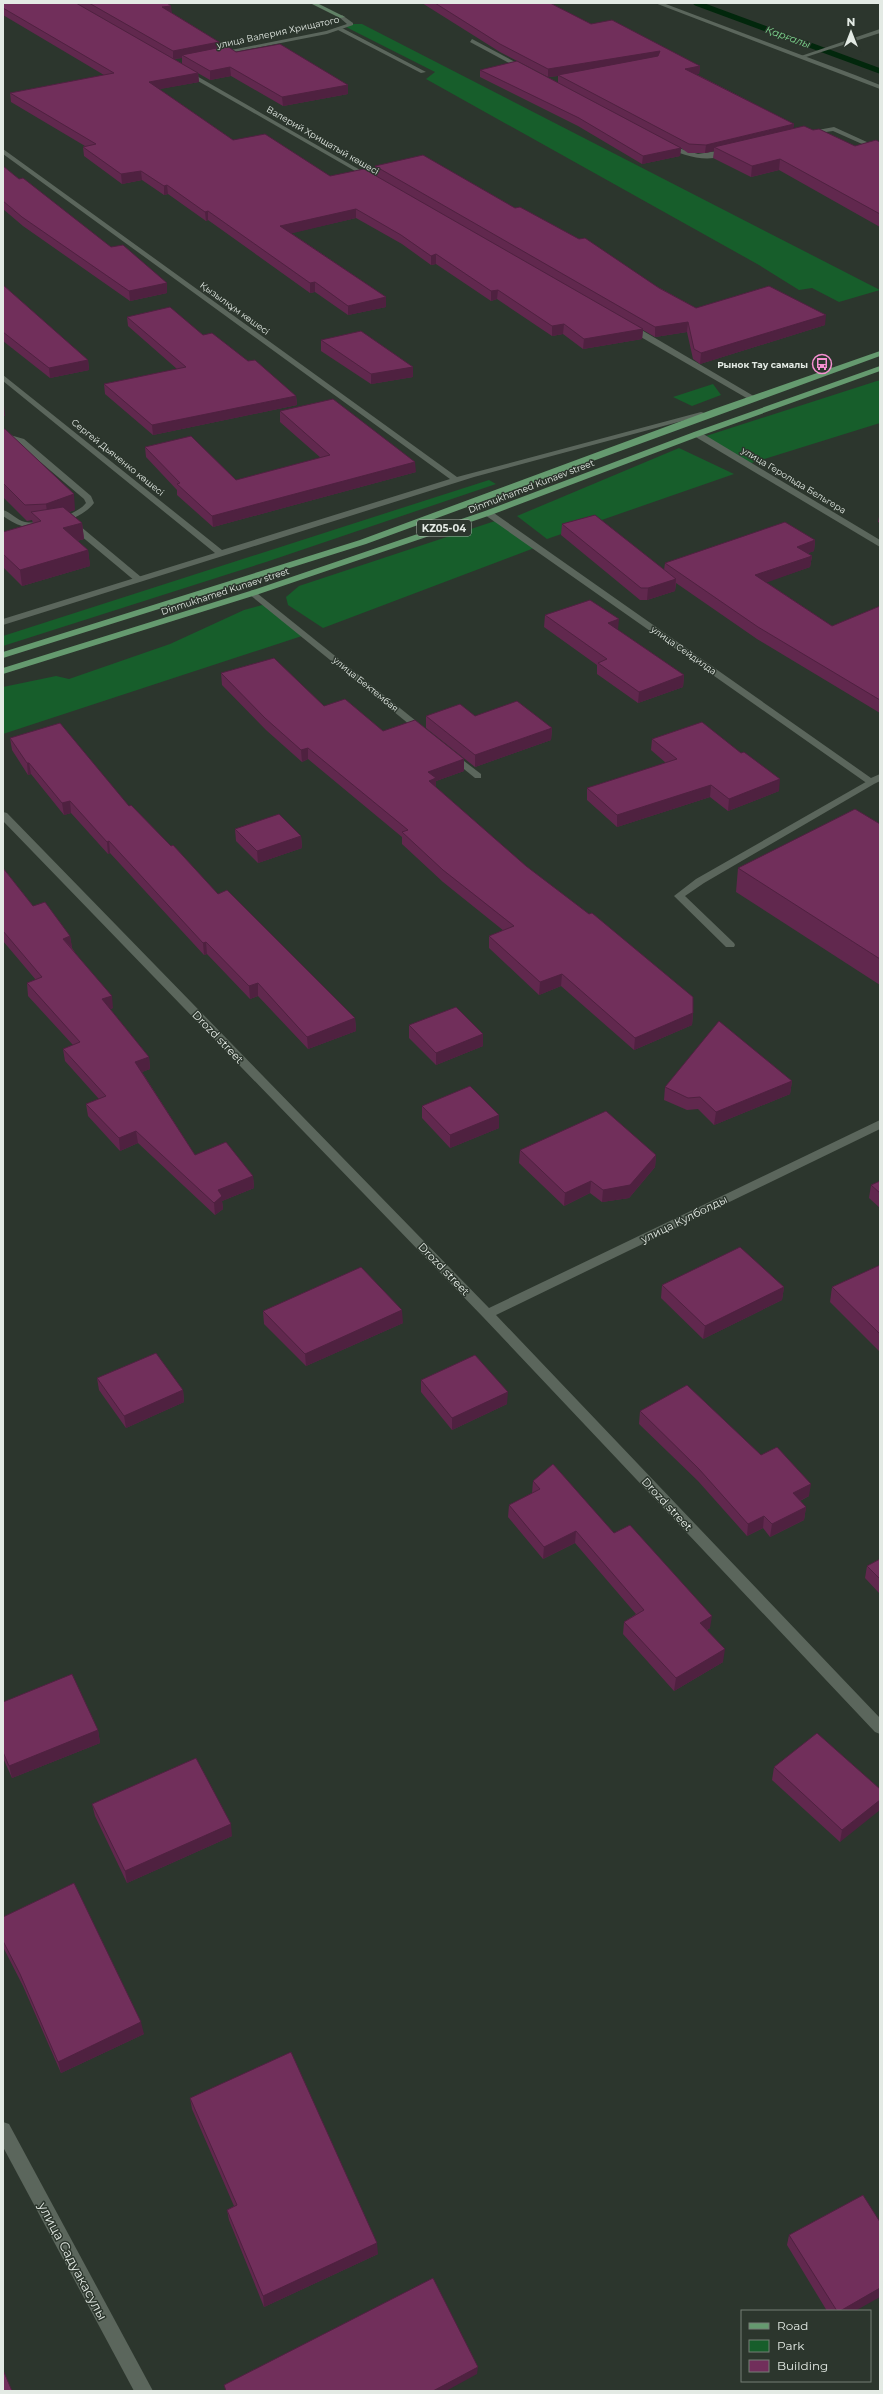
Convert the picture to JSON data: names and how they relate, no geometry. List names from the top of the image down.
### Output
{
  "streets": {
    "main road": ["Dinmukhamed Kunaev street", "KZ05-04"],
    "street": [
      "улица Валерия Хрищатого",
      "Валерий Хрищатый көшесі",
      "Қызылқұм көшесі",
      "Сергей Дьяченко көшесі",
      "улица Герольда Бельгера",
      "улица Сейдилда",
      "улица Бектембая",
      "Drozd street",
      "улица Кулболды",
      "улица Садуакасулы"
    ]
  },
  "crossings": [
    ["улица Герольда Бельгера", "Dinmukhamed Kunaev street"],
    ["Dinmukhamed Kunaev street", "улица Сейдилда"],
    ["Dinmukhamed Kunaev street", "улица Бектембая"],
    ["Drozd street", "улица Кулболды"]
  ],
  "water": ["Қарғалы"],
  "places": {
    "bus stop": ["Рынок Тау самалы"]
  },
  "legend": ["Road", "Park", "Building"],
  "north": "top"
}
